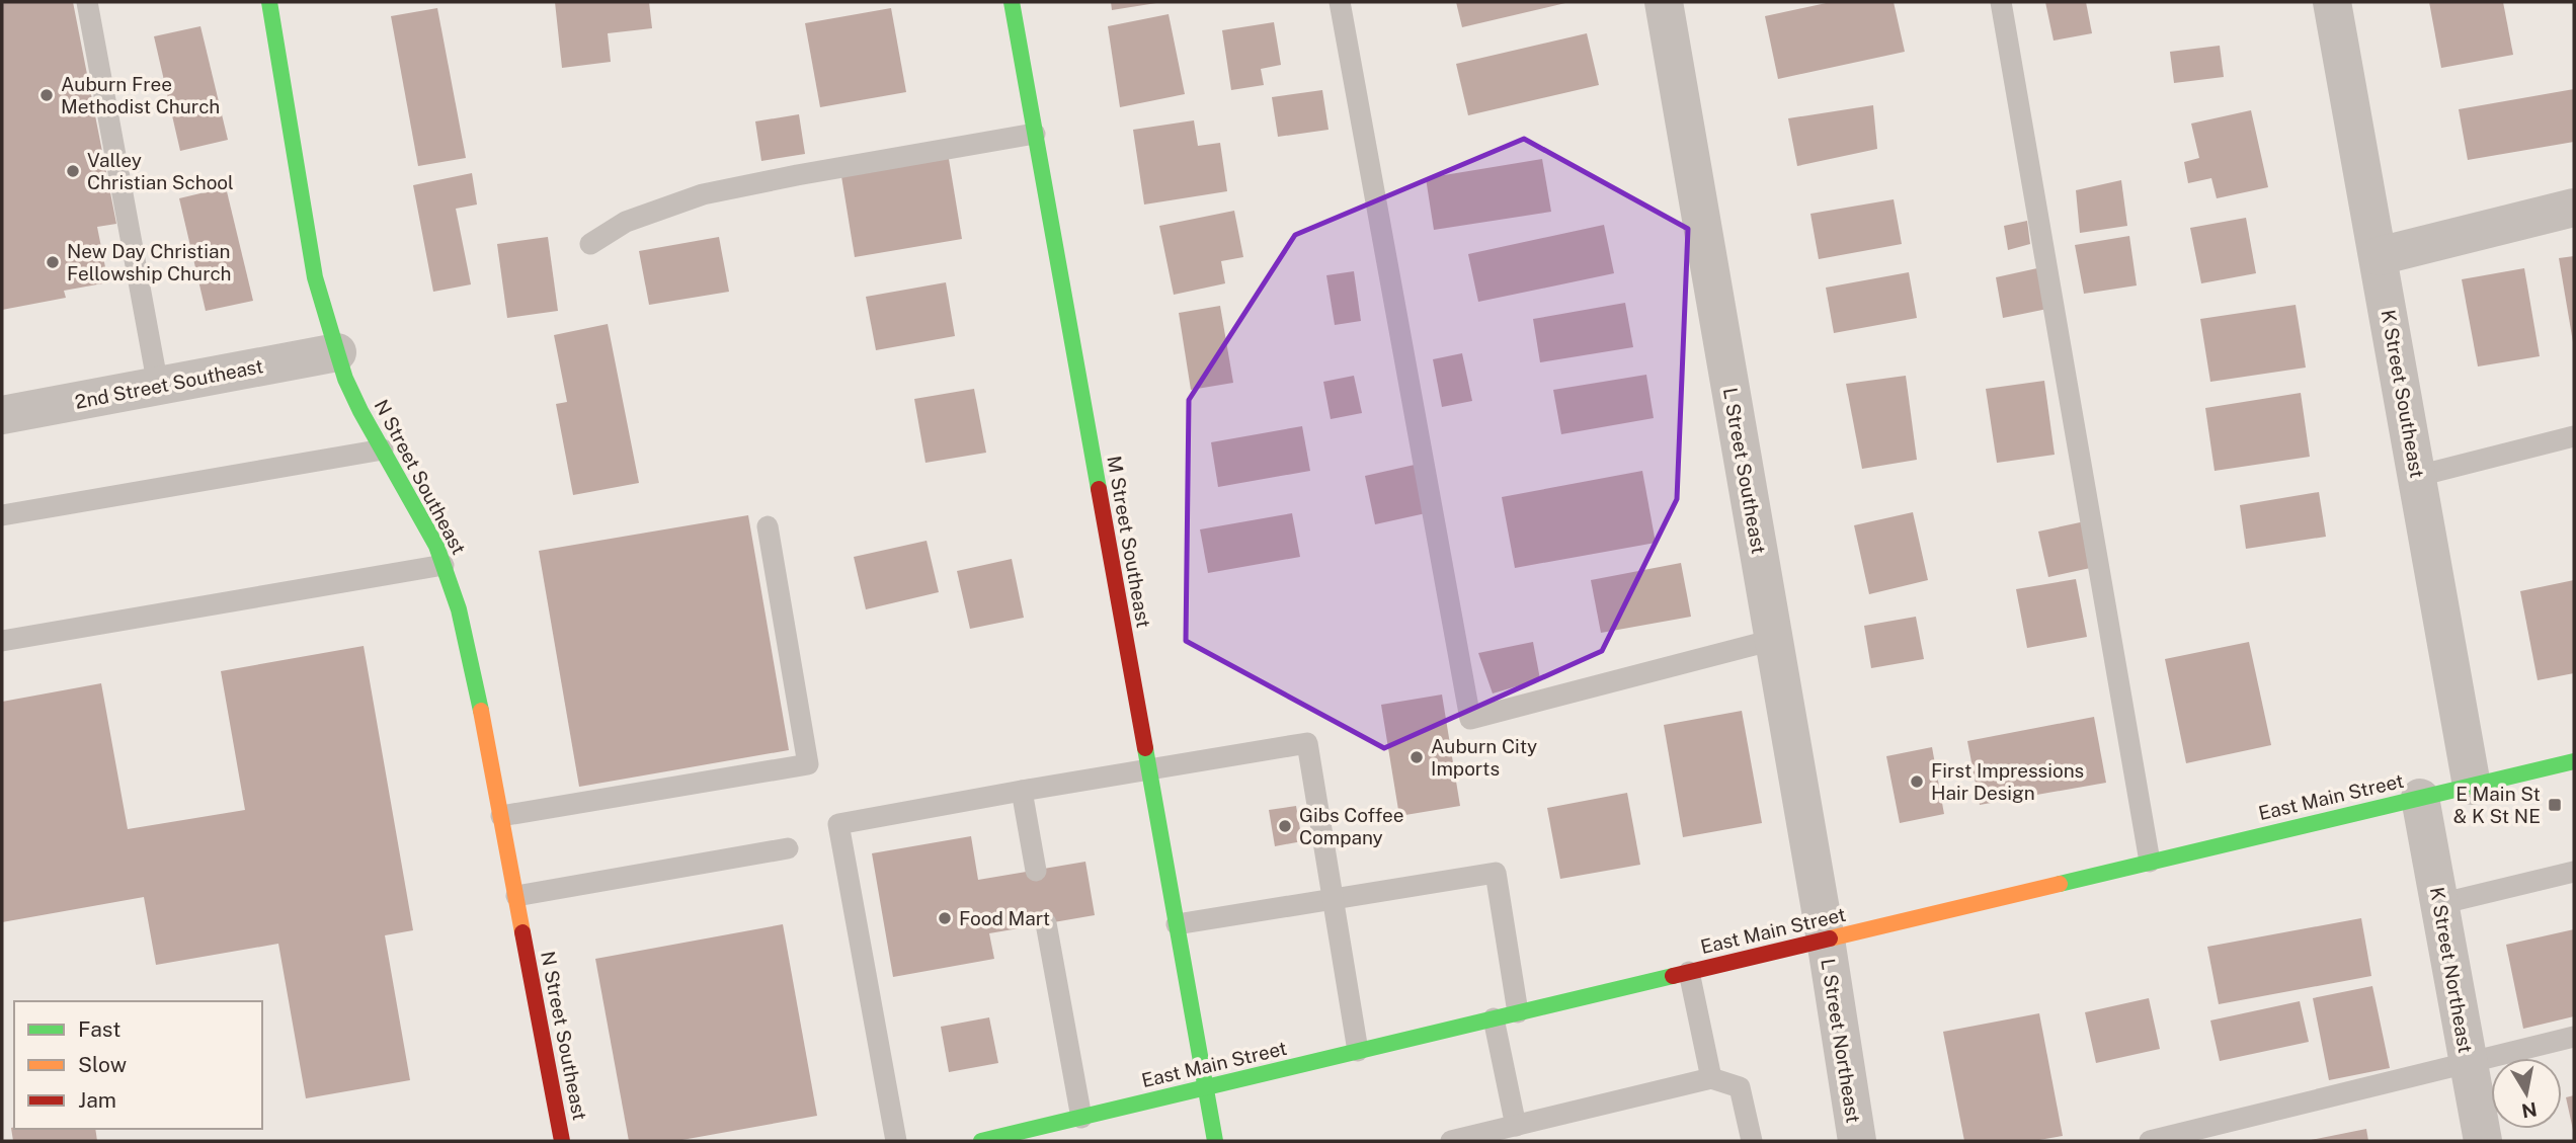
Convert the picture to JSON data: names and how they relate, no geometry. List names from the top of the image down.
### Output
{
  "streets": {
    "main road": ["N Street Southeast", "M Street Southeast", "East Main Street"],
    "street": [
      "2nd Street Southeast",
      "K Street Southeast",
      "L Street Southeast",
      "K Street Northeast",
      "L Street Northeast"
    ]
  },
  "crossings": [
    ["2nd Street Southeast", "N Street Southeast"],
    ["K Street Southeast", "East Main Street"],
    ["L Street Southeast", "East Main Street"],
    ["L Street Southeast", "L Street Northeast"],
    ["M Street Southeast", "East Main Street"],
    ["East Main Street", "K Street Northeast"],
    ["East Main Street", "L Street Northeast"]
  ],
  "places": {
    "other": [
      "Auburn Free Methodist Church",
      "Valley Christian School",
      "New Day Christian Fellowship Church",
      "Auburn City Imports",
      "First Impressions Hair Design",
      "Gibs Coffee Company",
      "Food Mart"
    ],
    "transit": ["E Main St & K St NE"]
  },
  "legend": ["Fast", "Slow", "Jam"],
  "north": "bottom"
}
